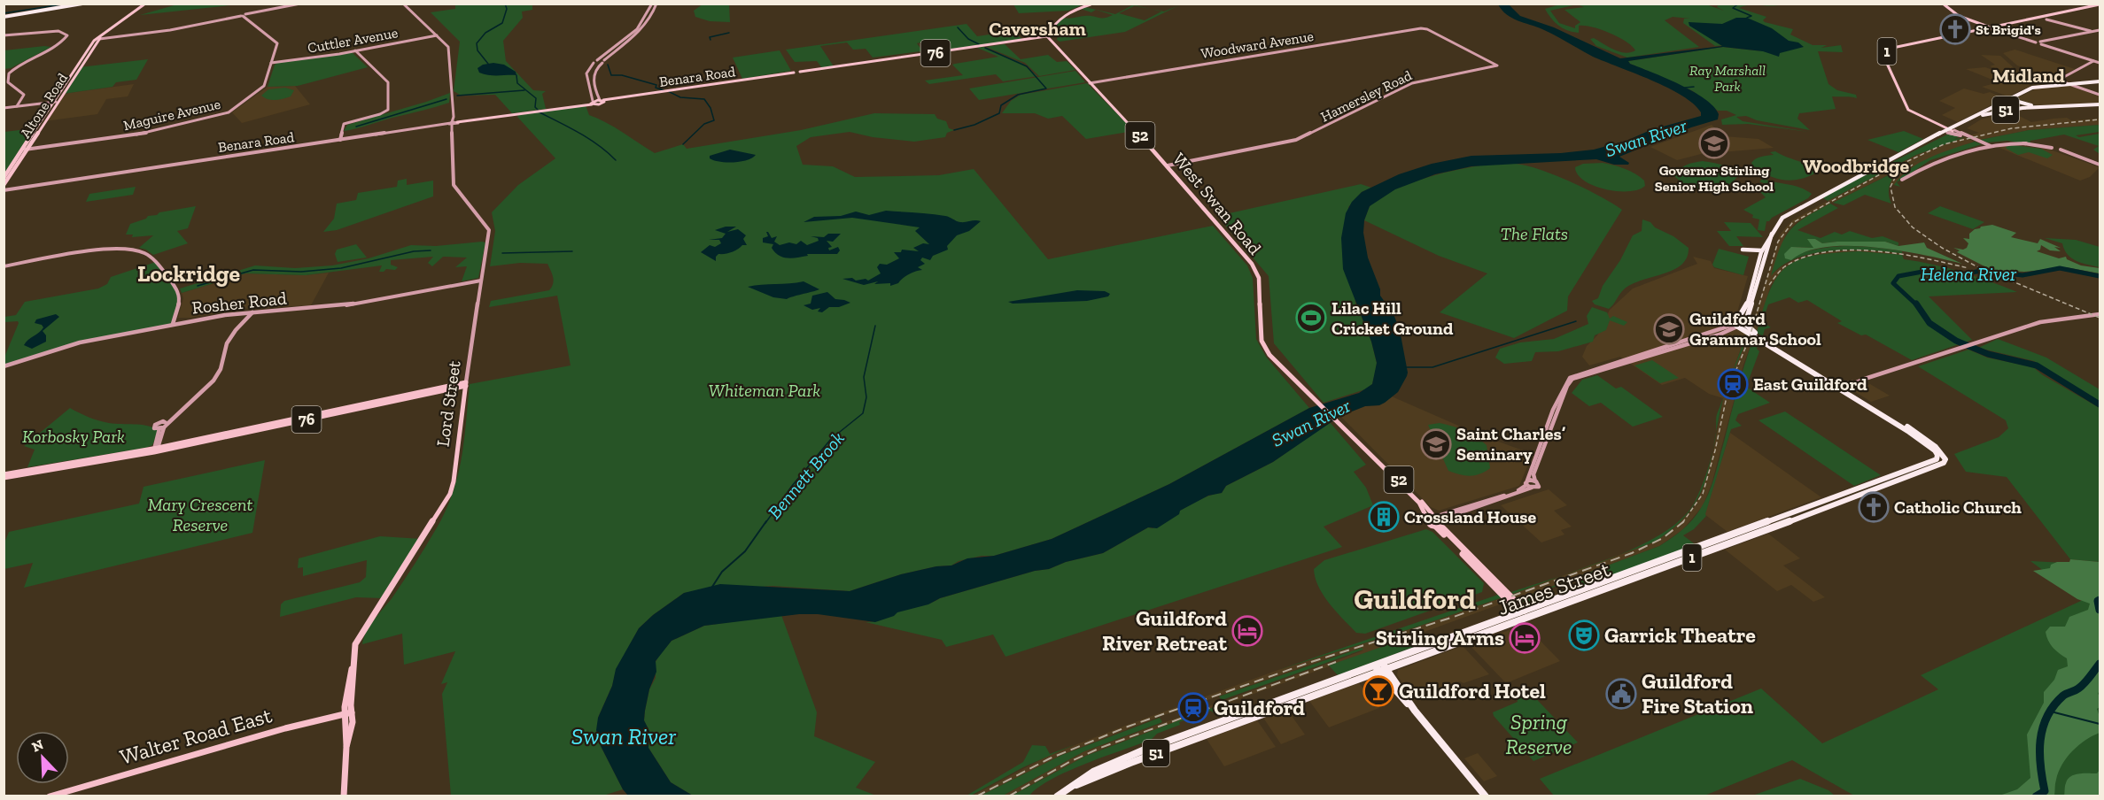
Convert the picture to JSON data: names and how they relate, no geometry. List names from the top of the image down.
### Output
{
  "streets": {
    "highway": ["1", "51", "James Street"],
    "main road": [
      "76",
      "Benara Road",
      "Altone Road",
      "52",
      "West Swan Road",
      "Lord Street",
      "Walter Road East"
    ],
    "street": [
      "Cuttler Avenue",
      "Woodward Avenue",
      "Hamersley Road",
      "Maguire Avenue",
      "Rosher Road"
    ]
  },
  "crossings": [
    ["Cuttler Avenue", "Maguire Avenue"],
    ["Cuttler Avenue", "Lord Street"],
    ["Woodward Avenue", "Hamersley Road"],
    ["Woodward Avenue", "West Swan Road"],
    ["1", "51"],
    ["1", "James Street"],
    ["76", "Benara Road"],
    ["76", "Lord Street"],
    ["Benara Road", "West Swan Road"],
    ["Benara Road", "Lord Street"],
    ["Hamersley Road", "West Swan Road"],
    ["Altone Road", "Maguire Avenue"],
    ["52", "West Swan Road"],
    ["52", "James Street"],
    ["Rosher Road", "Lord Street"],
    ["Lord Street", "Walter Road East"]
  ],
  "districts": [
    "Caversham",
    "Midland",
    "Woodbridge",
    "Lockridge",
    "Guildford"
  ],
  "water": ["Swan River", "Helena River", "Bennett Brook"],
  "parks": [
    "Ray Marshall Park",
    "The Flats",
    "Whiteman Park",
    "Korbosky Park",
    "Mary Crescent Reserve",
    "Spring Reserve"
  ],
  "places": {
    "church": ["St Brigid's", "Catholic Church"],
    "school or university": ["Governor Stirling Senior High School", "Guildford Grammar School", "Saint Charles’ Seminary"],
    "sports": ["Lilac Hill Cricket Ground"],
    "station": ["East Guildford", "Guildford"],
    "building": ["Crossland House"],
    "hotel": ["Guildford River Retreat", "Stirling Arms"],
    "theatre": ["Garrick Theatre"],
    "bar": ["Guildford Hotel"],
    "public building": ["Guildford Fire Station"]
  },
  "north": "top left"
}
